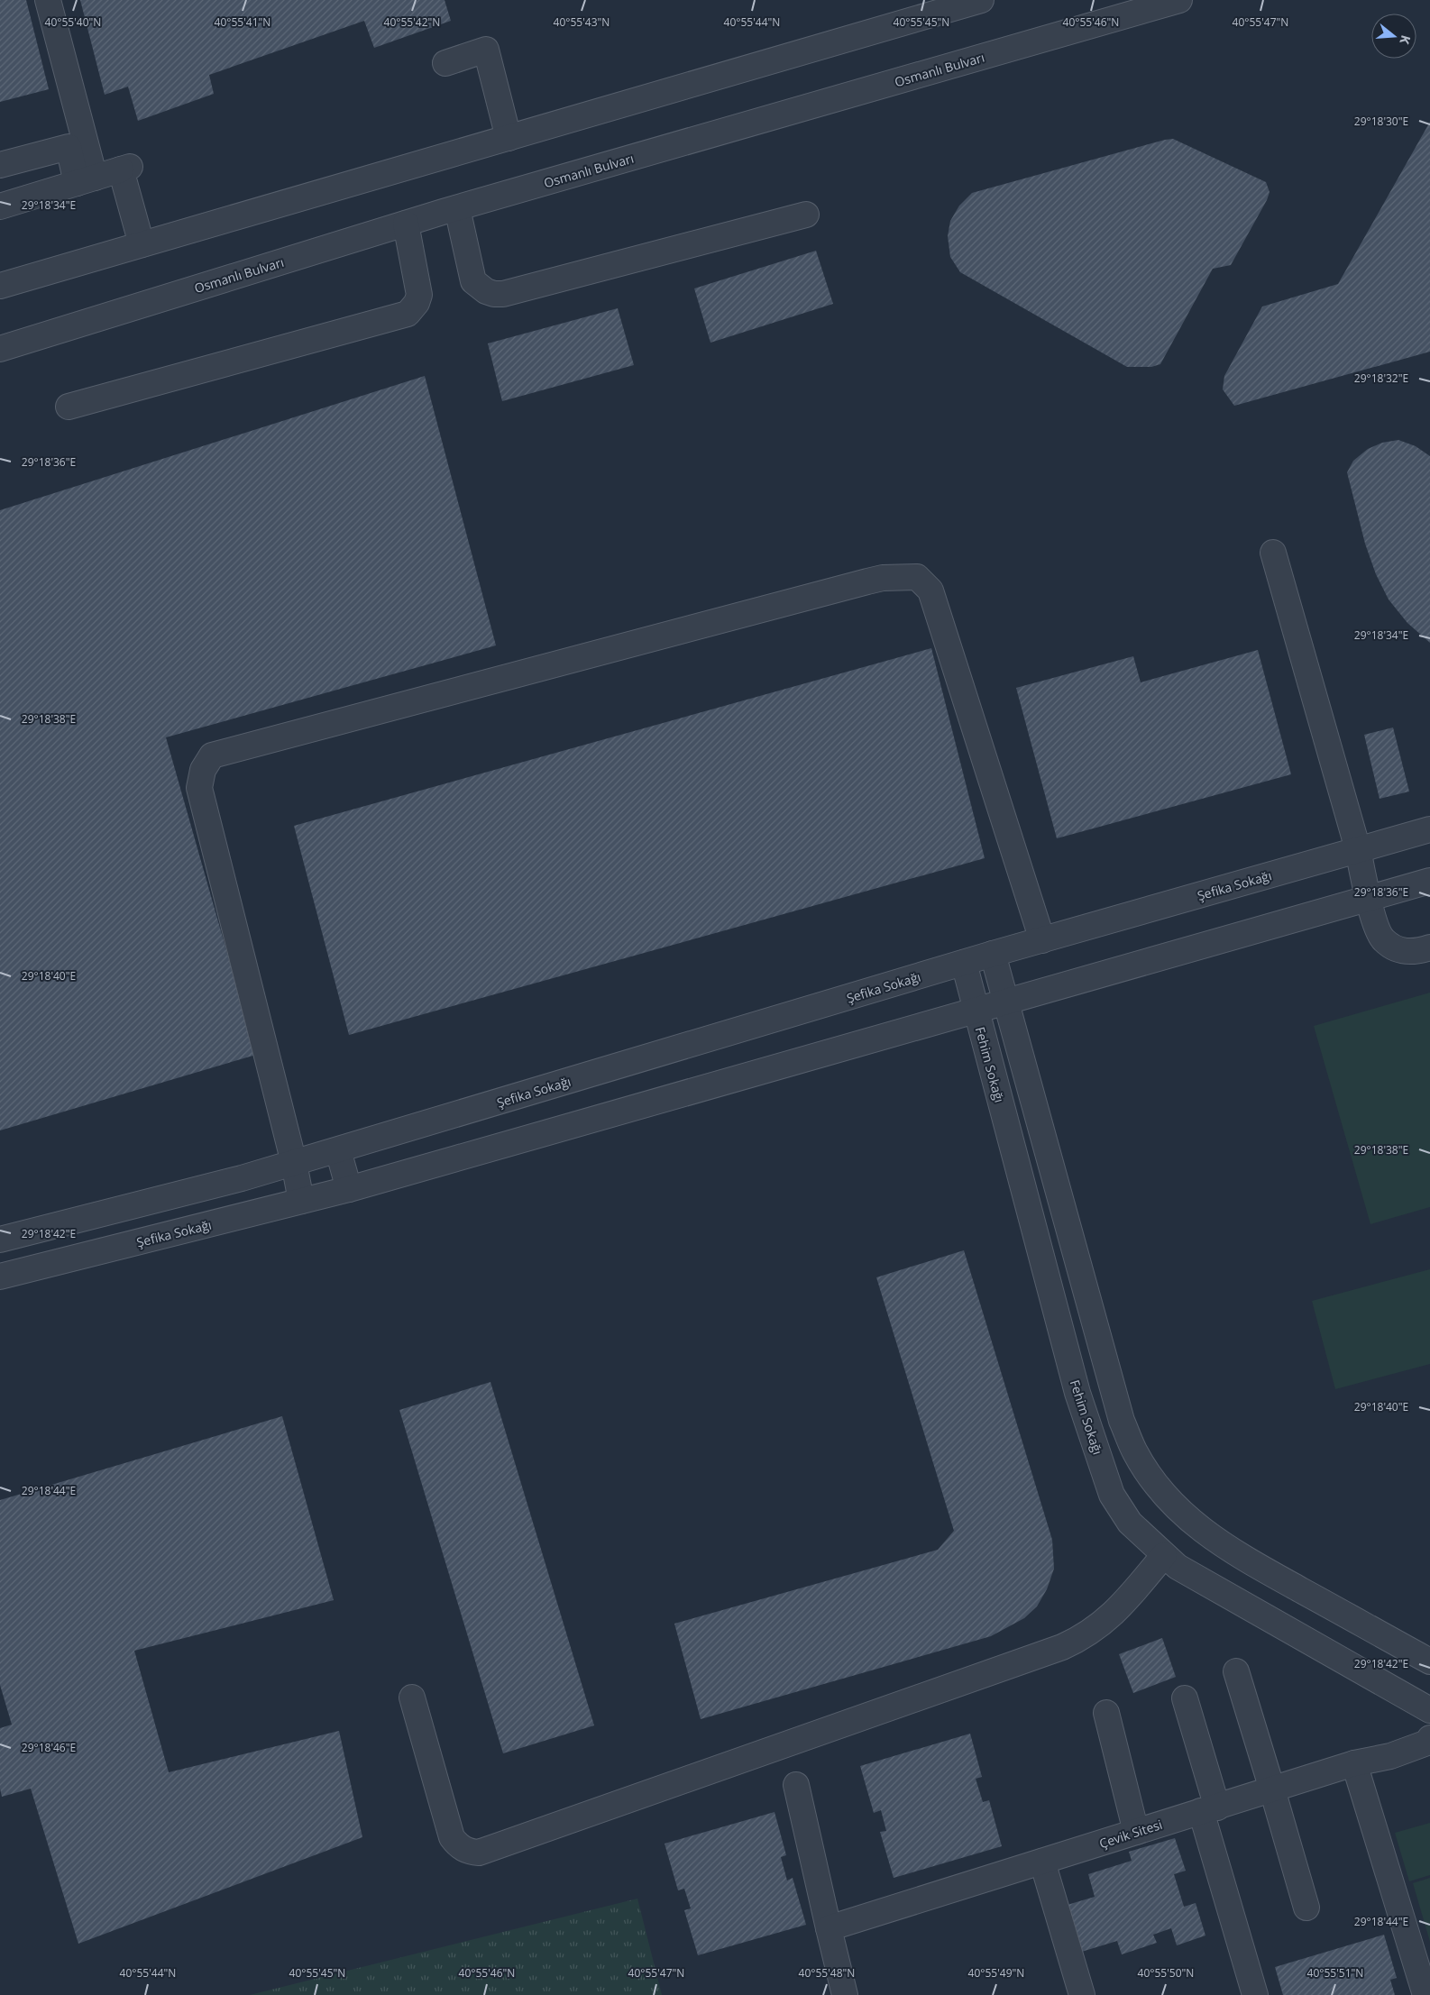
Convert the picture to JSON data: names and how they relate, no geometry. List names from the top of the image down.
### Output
{
  "streets": {
    "street": [
      "Osmanlı Bulvarı",
      "Şefika Sokağı",
      "Fehim Sokağı",
      "Çevik Sitesi"
    ]
  },
  "crossings": [
    ["Şefika Sokağı", "Fehim Sokağı"]
  ],
  "north": "right",
  "coordinates": [
    "40°55'40\"N",
    "40°55'41\"N",
    "40°55'42\"N",
    "40°55'43\"N",
    "40°55'44\"N",
    "40°55'45\"N",
    "40°55'46\"N",
    "40°55'47\"N",
    "29°18'30\"E",
    "29°18'34\"E",
    "29°18'32\"E",
    "29°18'36\"E",
    "29°18'38\"E",
    "29°18'40\"E",
    "29°18'42\"E",
    "29°18'44\"E",
    "29°18'46\"E",
    "40°55'48\"N",
    "40°55'49\"N",
    "40°55'50\"N",
    "40°55'51\"N"
  ]
}
